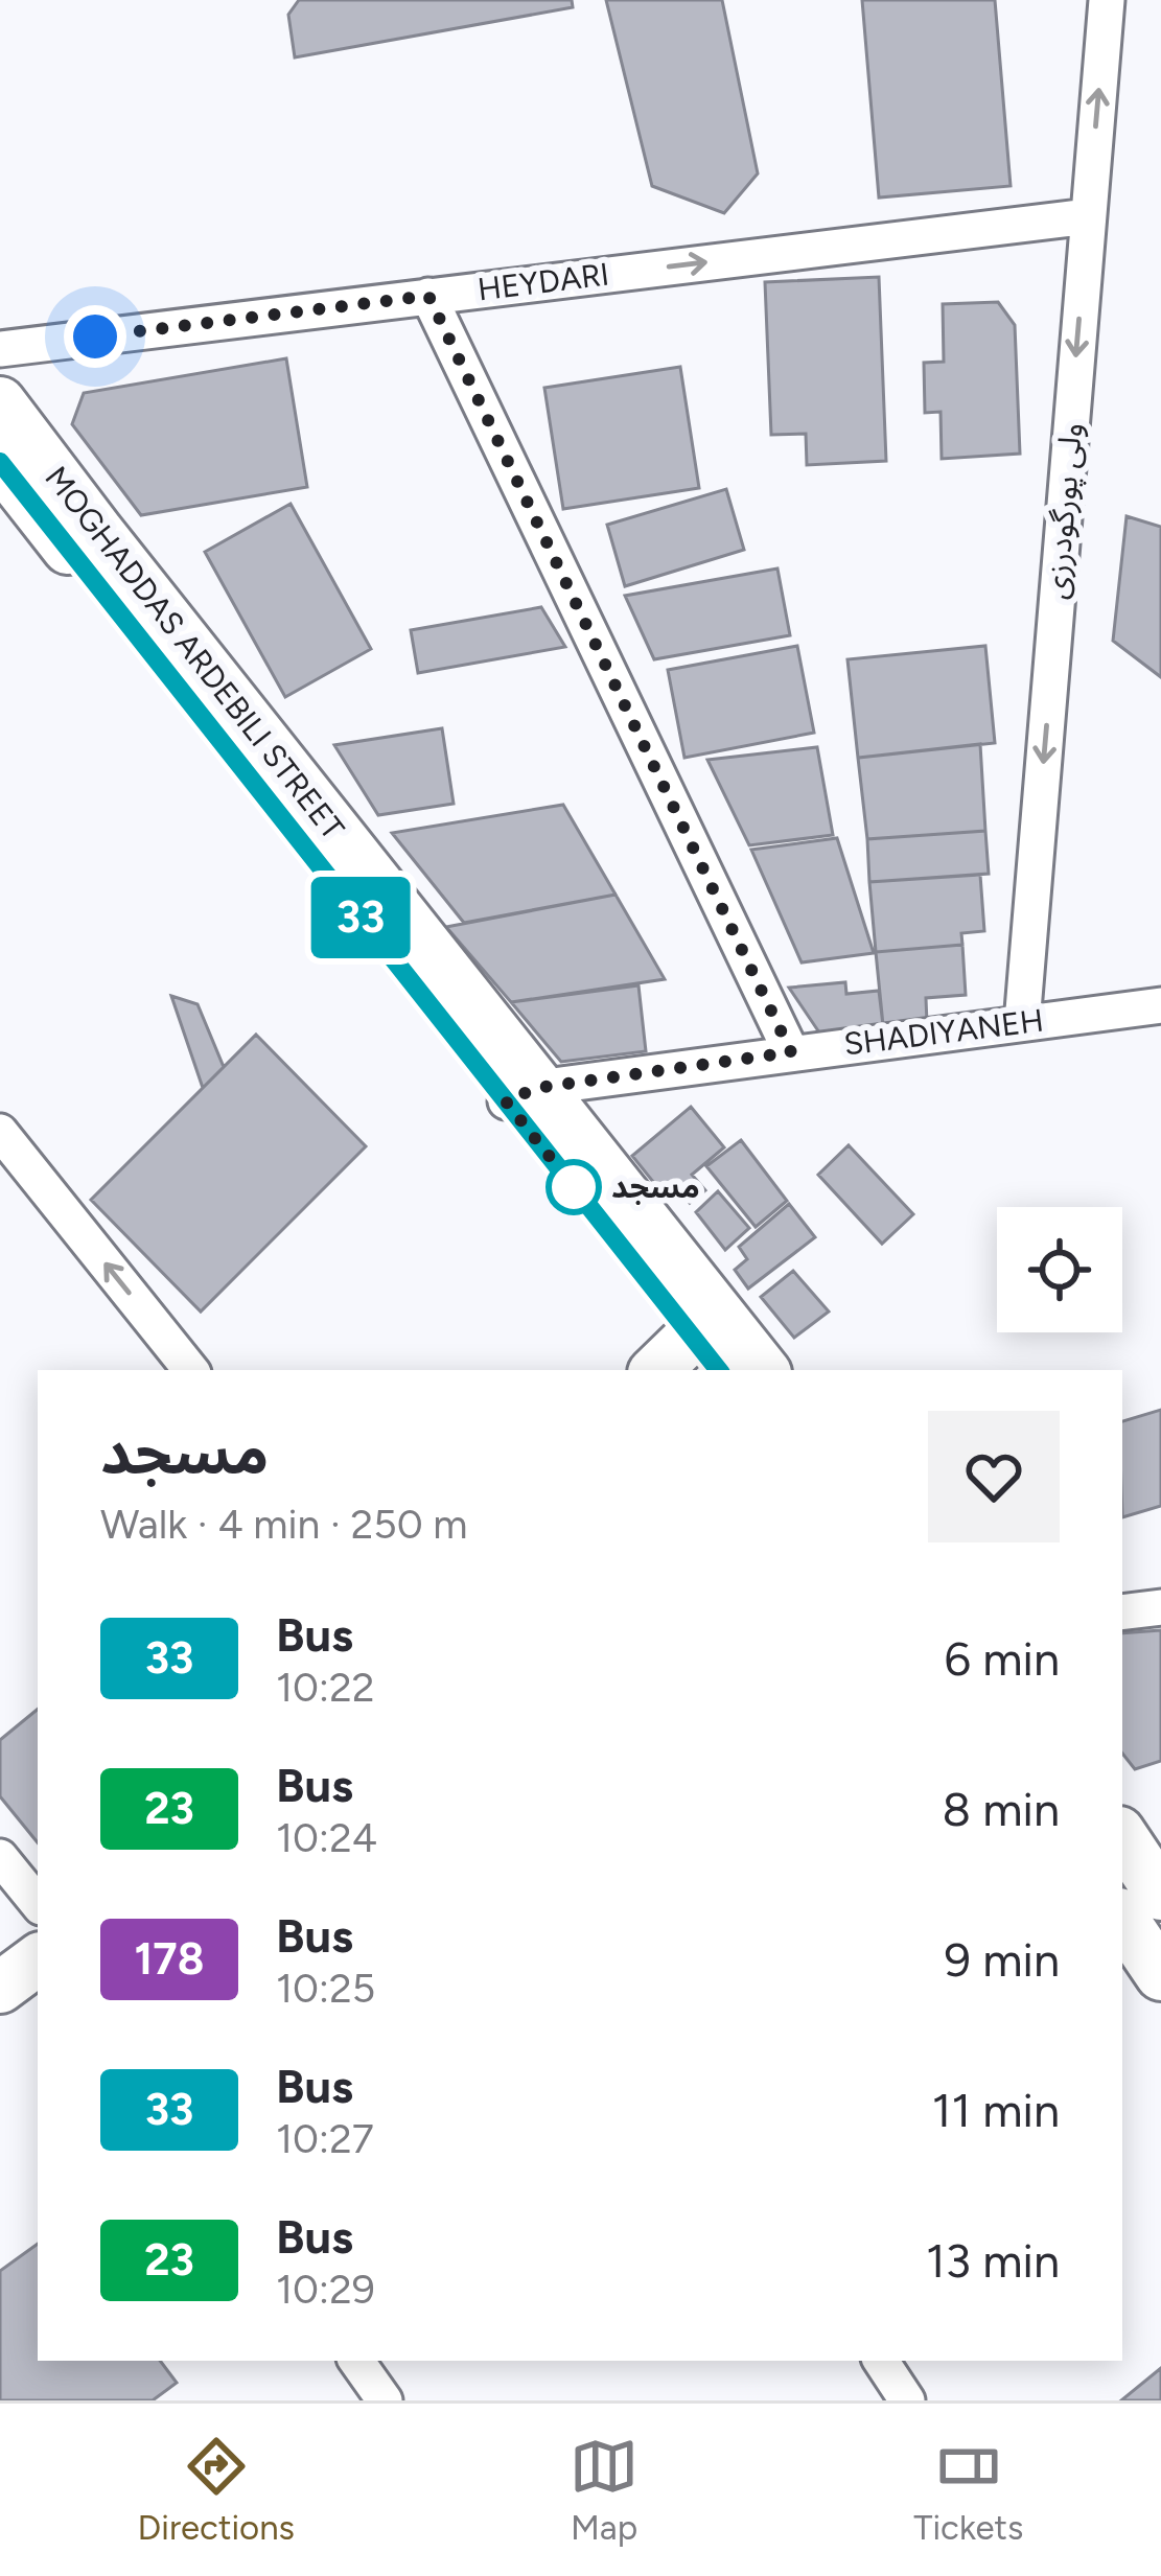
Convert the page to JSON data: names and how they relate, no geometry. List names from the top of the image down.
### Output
{
  "streets": {
    "main road": ["MOGHADDAS ARDEBILI STREET"],
    "street": ["HEYDARI", "ولی پورگودرزی", "SHADIYANEH"]
  },
  "crossings": [
    ["HEYDARI", "ولی پورگودرزی"],
    ["ولی پورگودرزی", "SHADIYANEH"],
    ["MOGHADDAS ARDEBILI STREET", "SHADIYANEH"]
  ],
  "one_way": ["HEYDARI"],
  "places": ["مسجد"],
  "lines": ["bus line 33"],
  "page": {
    "on_map": "33",
    "heading": ["مسجد", "Walk · 4 min · 250 m"],
    "list": [
      {
        "mark": "33",
        "name": "Bus",
        "note": "10:22",
        "value": "6 min"
      },
      {
        "mark": "23",
        "name": "Bus",
        "note": "10:24",
        "value": "8 min"
      },
      {
        "mark": "178",
        "name": "Bus",
        "note": "10:25",
        "value": "9 min"
      },
      {
        "mark": "33",
        "name": "Bus",
        "note": "10:27",
        "value": "11 min"
      },
      {
        "mark": "23",
        "name": "Bus",
        "note": "10:29",
        "value": "13 min"
      }
    ],
    "tabs": ["Directions", "Map", "Tickets"]
  }
}
